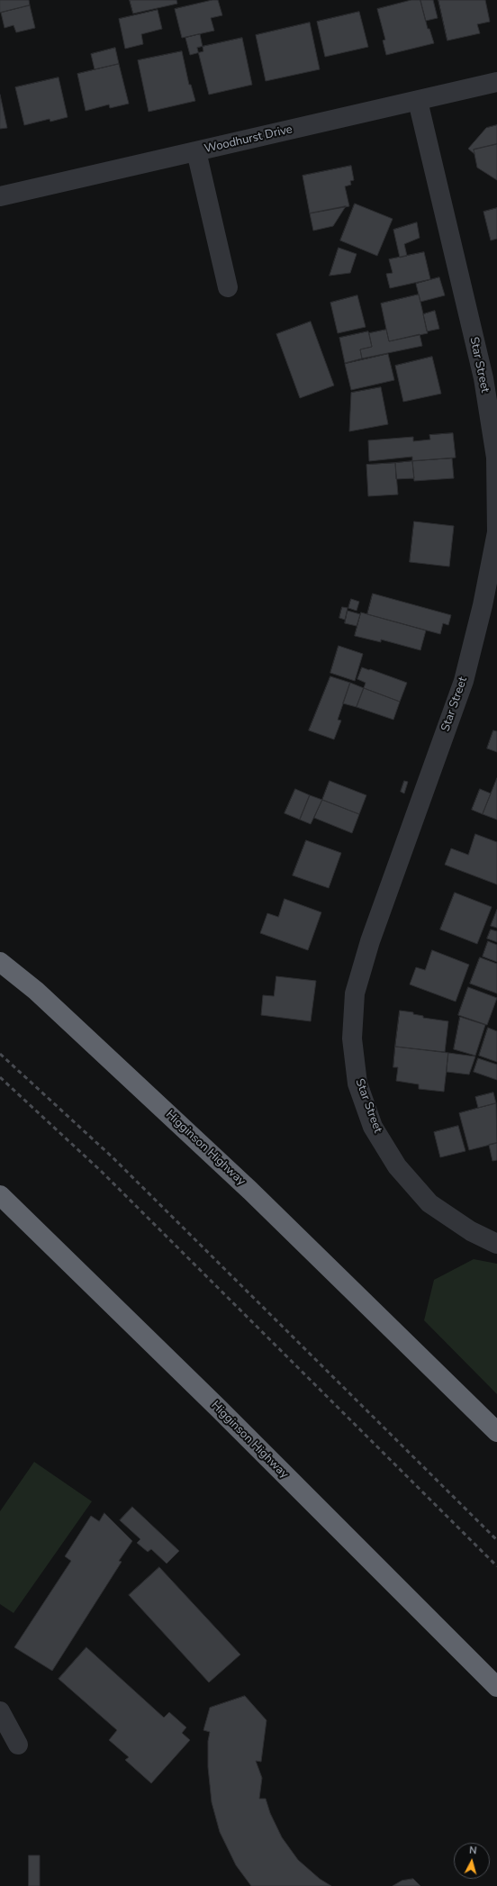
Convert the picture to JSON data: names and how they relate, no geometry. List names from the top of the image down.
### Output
{
  "streets": {
    "highway": ["Higginson Highway"],
    "street": ["Woodhurst Drive", "Star Street"]
  },
  "crossings": [
    ["Woodhurst Drive", "Star Street"]
  ],
  "north": "top"
}
